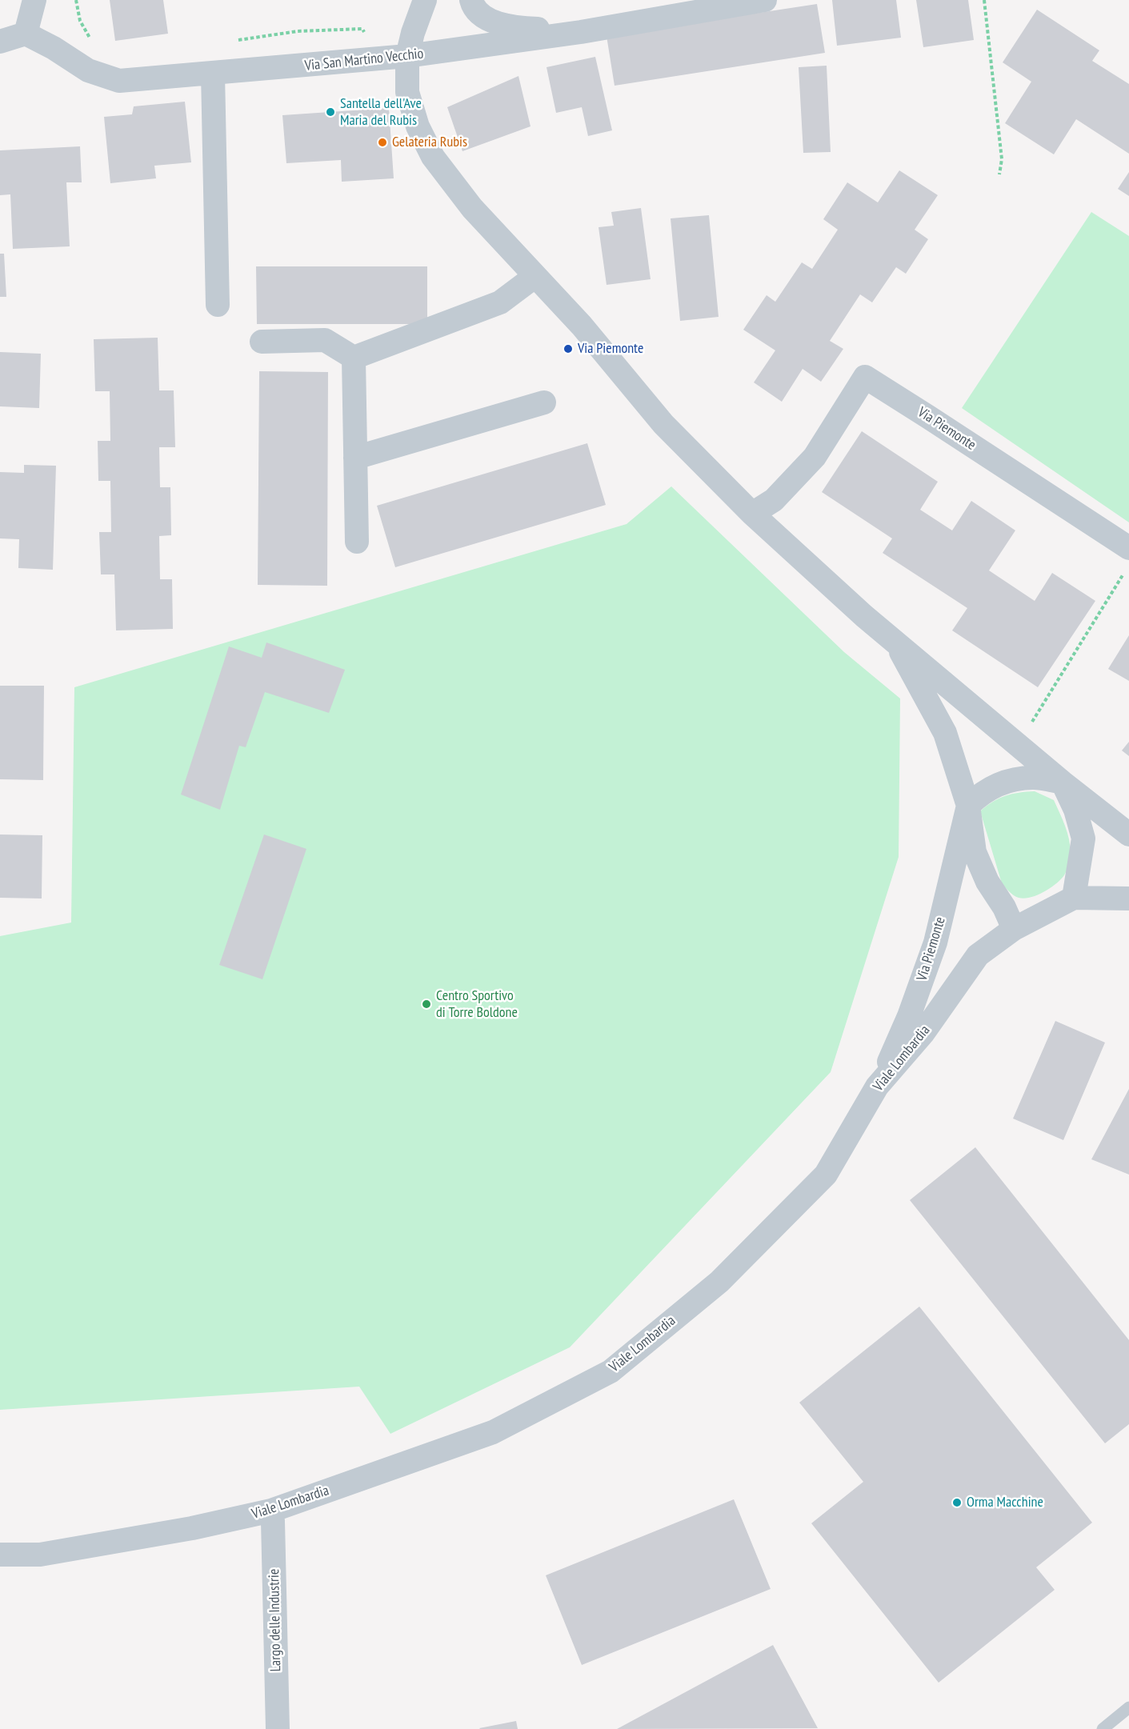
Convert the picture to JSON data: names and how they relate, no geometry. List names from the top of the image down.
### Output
{
  "streets": {
    "street": [
      "Via San Martino Vecchio",
      "Via Piemonte",
      "Viale Lombardia",
      "Largo delle Industrie"
    ]
  },
  "crossings": [
    ["Via Piemonte", "Viale Lombardia"],
    ["Viale Lombardia", "Largo delle Industrie"]
  ],
  "places": [
    "Santella dell'Ave Maria del Rubis",
    "Gelateria Rubis",
    "Via Piemonte",
    "Centro Sportivo di Torre Boldone",
    "Orma Macchine"
  ]
}
